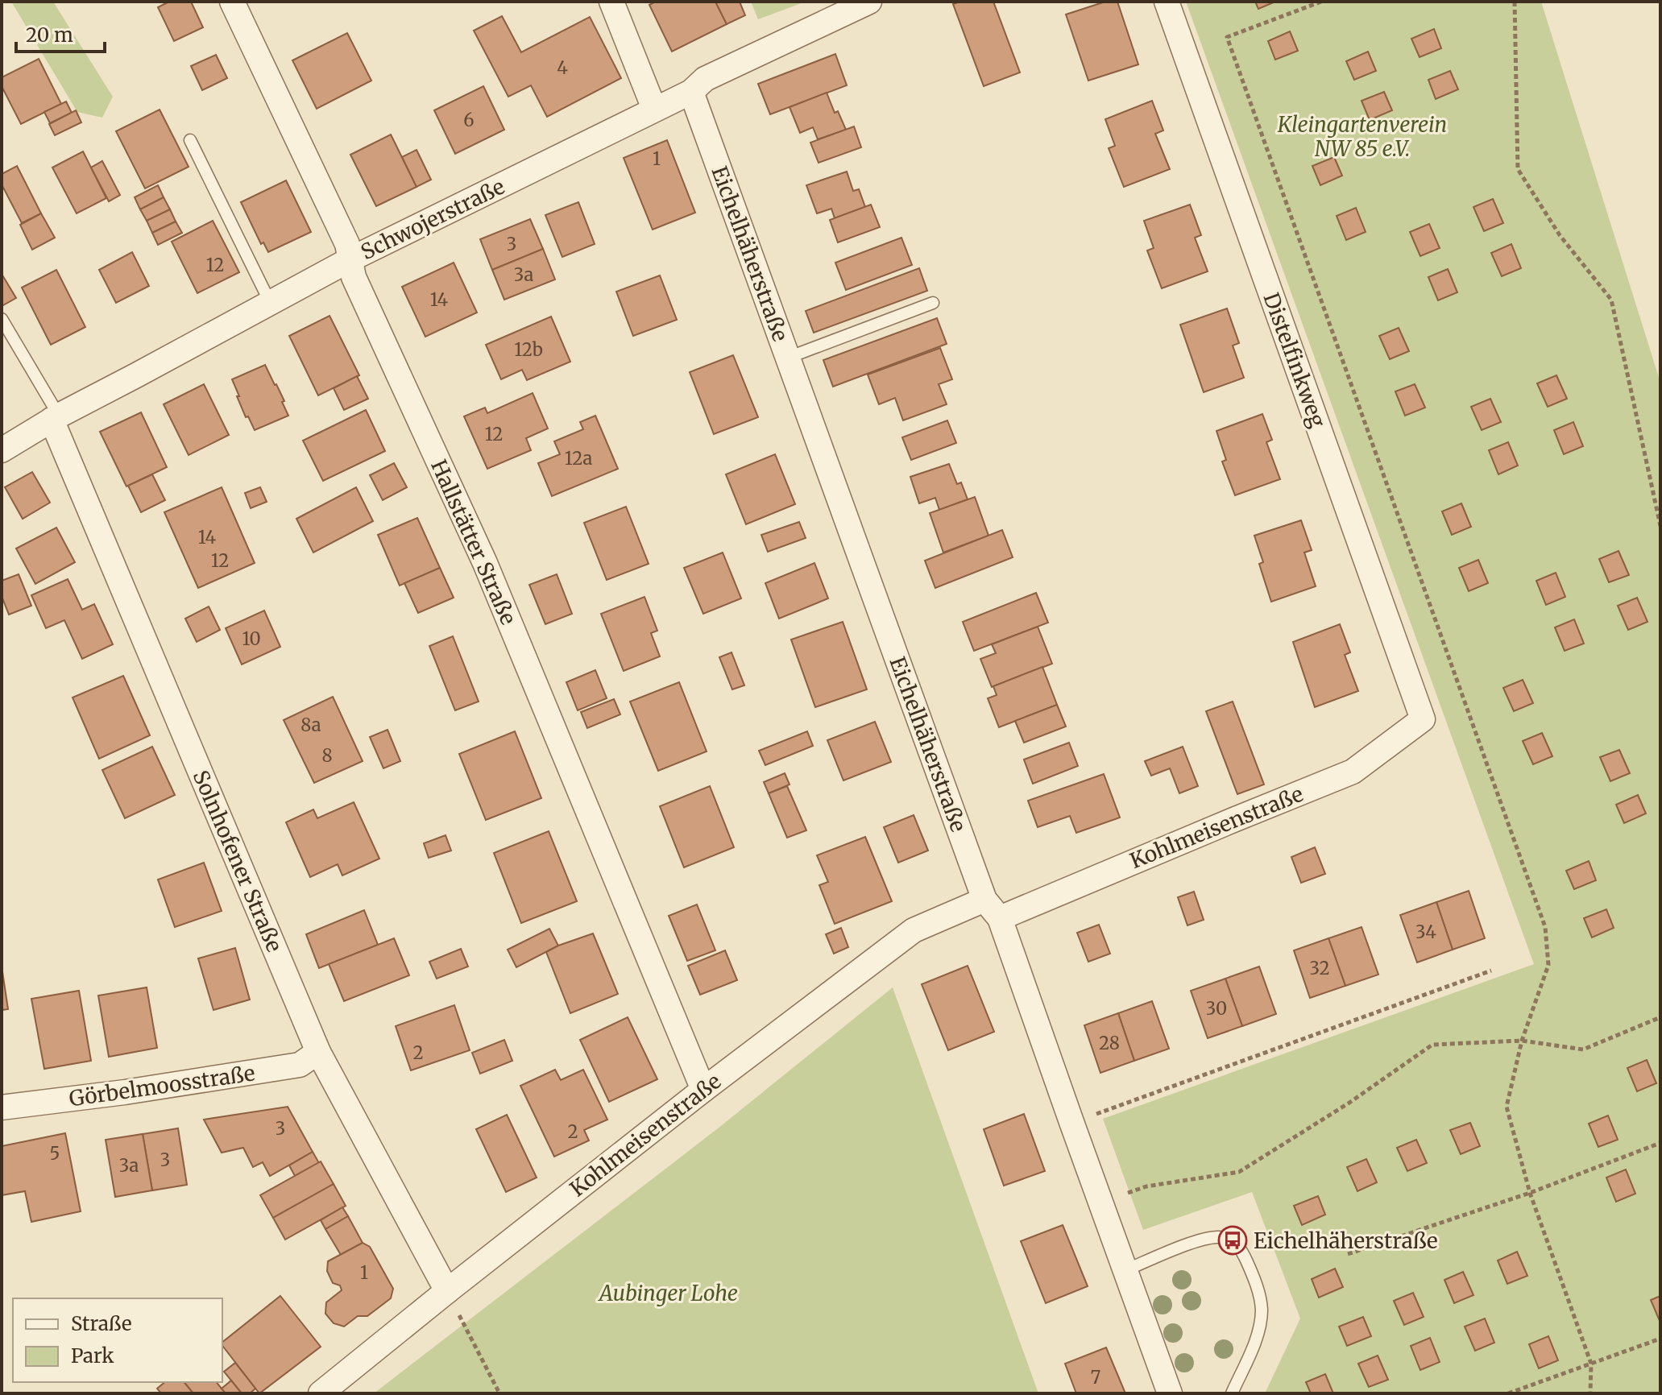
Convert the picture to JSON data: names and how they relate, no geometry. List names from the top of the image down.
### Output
{
  "streets": {
    "street": [
      "Schwojerstraße",
      "Eichelhäherstraße",
      "Distelfinkweg",
      "Hallstätter Straße",
      "Kohlmeisenstraße",
      "Solnhofener Straße",
      "Görbelmoosstraße"
    ]
  },
  "crossings": [
    ["Schwojerstraße", "Eichelhäherstraße"],
    ["Schwojerstraße", "Hallstätter Straße"],
    ["Schwojerstraße", "Solnhofener Straße"],
    ["Eichelhäherstraße", "Kohlmeisenstraße"],
    ["Distelfinkweg", "Kohlmeisenstraße"],
    ["Hallstätter Straße", "Kohlmeisenstraße"],
    ["Kohlmeisenstraße", "Solnhofener Straße"],
    ["Solnhofener Straße", "Görbelmoosstraße"]
  ],
  "parks": ["Kleingartenverein NW 85 e.V.", "Aubinger Lohe"],
  "places": {
    "bus stop": ["Eichelhäherstraße"]
  },
  "house_numbers": [
    "4",
    "6",
    "1",
    "3",
    "12",
    "3a",
    "14",
    "12b",
    "12",
    "12a",
    "14",
    "12",
    "10",
    "8a",
    "8",
    "34",
    "32",
    "30",
    "28",
    "2",
    "3",
    "2",
    "5",
    "3",
    "3a",
    "1",
    "7"
  ],
  "legend": ["Straße", "Park"],
  "scale_bar": "20 m"
}
